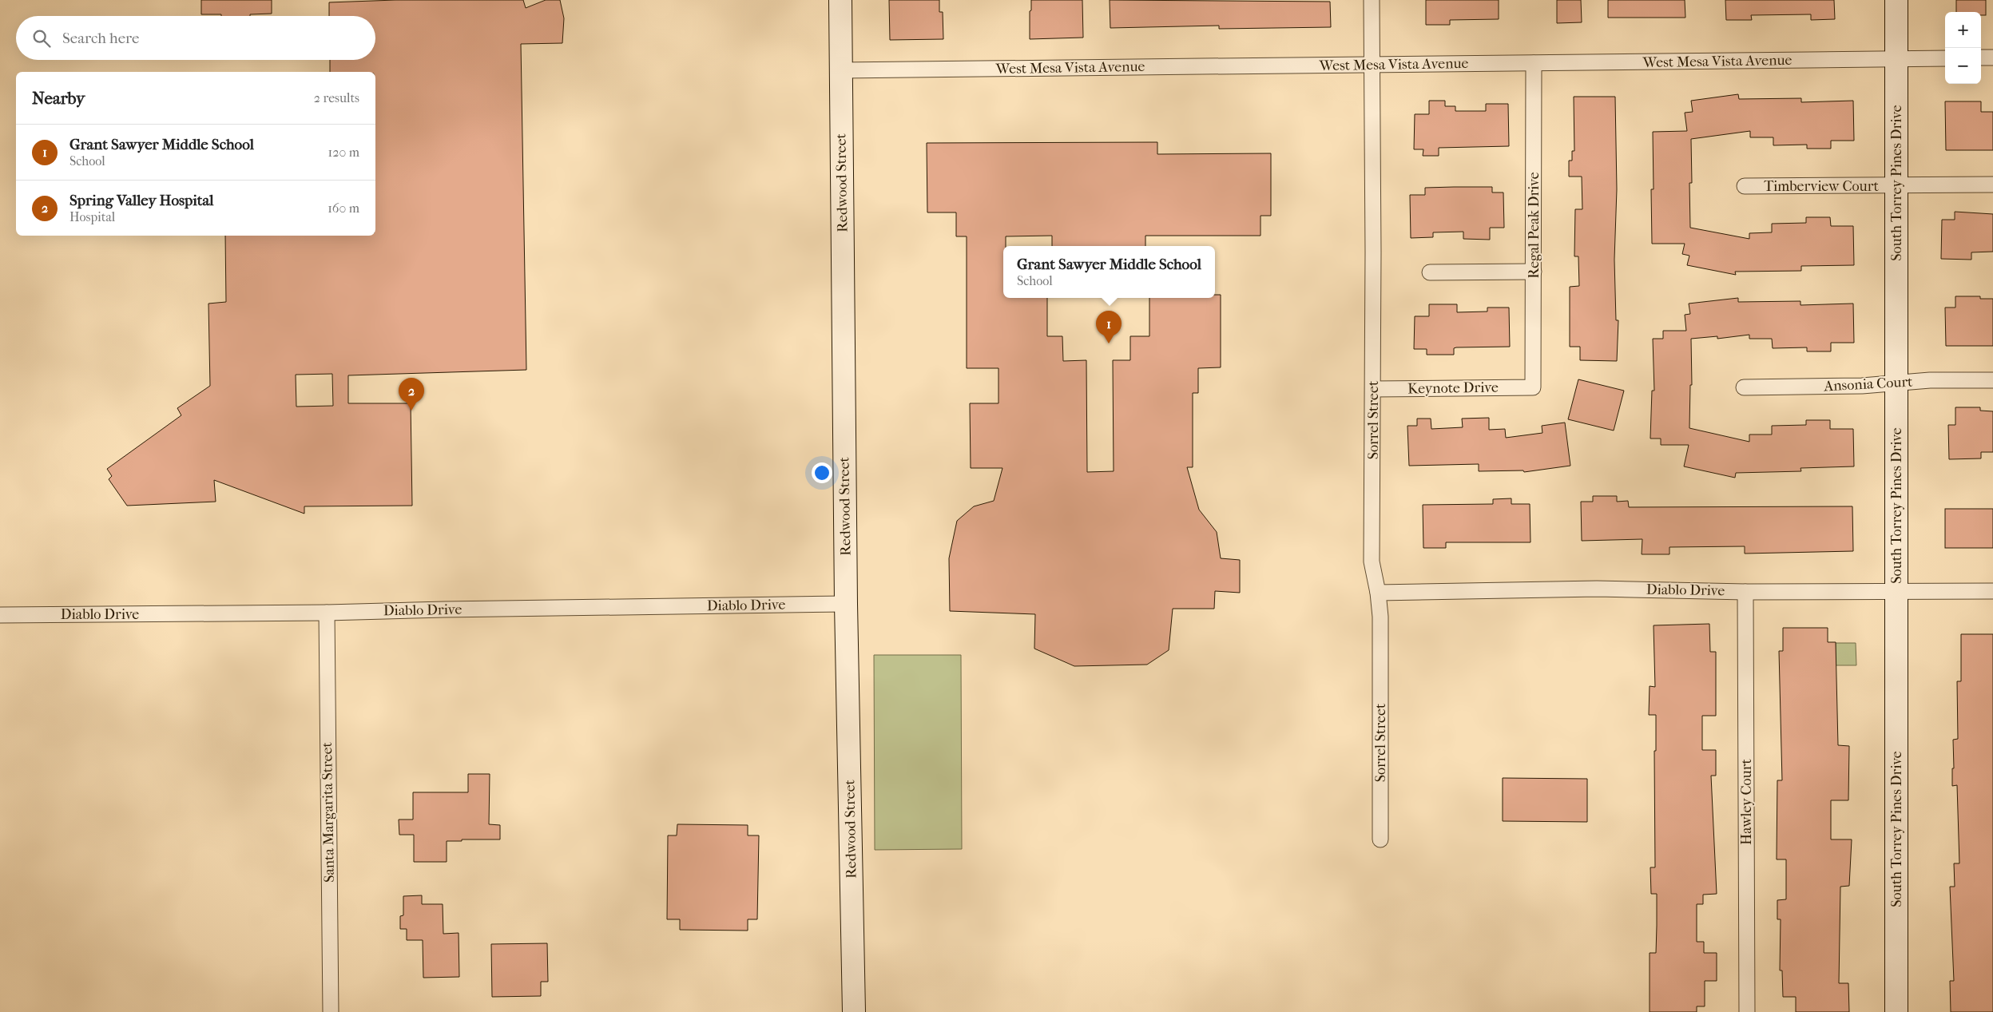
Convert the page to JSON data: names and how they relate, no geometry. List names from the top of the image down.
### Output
{
  "streets": {
    "main road": ["Redwood Street", "South Torrey Pines Drive"],
    "street": [
      "West Mesa Vista Avenue",
      "Timberview Court",
      "Regal Peak Drive",
      "Ansonia Court",
      "Keynote Drive",
      "Sorrel Street",
      "Diablo Drive",
      "Hawley Court",
      "Santa Margarita Street"
    ]
  },
  "crossings": [
    ["West Mesa Vista Avenue", "Redwood Street"],
    ["West Mesa Vista Avenue", "South Torrey Pines Drive"],
    ["West Mesa Vista Avenue", "Regal Peak Drive"],
    ["West Mesa Vista Avenue", "Sorrel Street"],
    ["Redwood Street", "Diablo Drive"],
    ["South Torrey Pines Drive", "Timberview Court"],
    ["South Torrey Pines Drive", "Ansonia Court"],
    ["South Torrey Pines Drive", "Diablo Drive"],
    ["Regal Peak Drive", "Keynote Drive"],
    ["Keynote Drive", "Sorrel Street"],
    ["Sorrel Street", "Diablo Drive"],
    ["Diablo Drive", "Hawley Court"],
    ["Diablo Drive", "Santa Margarita Street"]
  ],
  "page": {
    "map_buttons": ["+", "−"],
    "search": "Search here",
    "heading": ["Nearby", "2 results"],
    "list": [
      {
        "mark": "1",
        "name": "Grant Sawyer Middle School",
        "note": "School",
        "value": "120 m"
      },
      {
        "mark": "2",
        "name": "Spring Valley Hospital",
        "note": "Hospital",
        "value": "160 m"
      }
    ],
    "popup": ["Grant Sawyer Middle School", "School"],
    "pins": ["1", "2"]
  }
}
